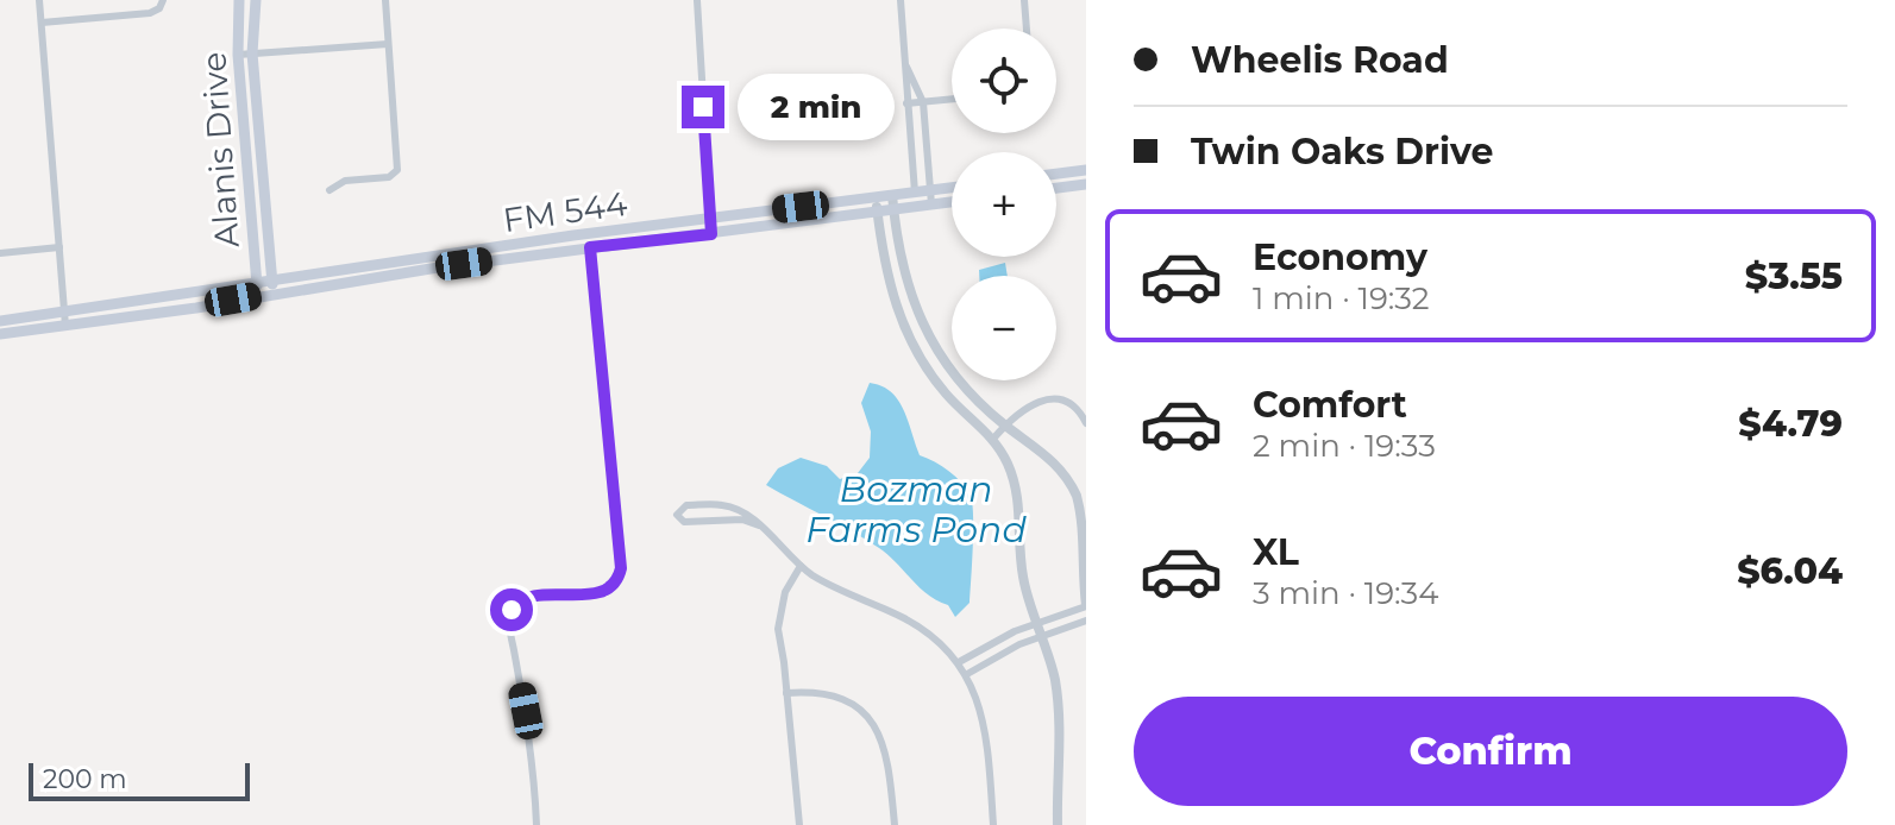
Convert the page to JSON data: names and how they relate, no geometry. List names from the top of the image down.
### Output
{
  "streets": {
    "main road": ["Alanis Drive", "FM 544"]
  },
  "crossings": [
    ["Alanis Drive", "FM 544"]
  ],
  "water": ["Bozman Farms Pond"],
  "scale_bar": "200 m",
  "page": {
    "banner": ["Wheelis Road", "Twin Oaks Drive"],
    "map_buttons": ["+", "−"],
    "bubble": "2 min",
    "list": [
      {
        "name": "Economy",
        "note": "1 min · 19:32",
        "value": "$3.55"
      },
      {
        "name": "Comfort",
        "note": "2 min · 19:33",
        "value": "$4.79"
      },
      {
        "name": "XL",
        "note": "3 min · 19:34",
        "value": "$6.04"
      }
    ],
    "buttons": "Confirm",
    "scale": "200 m"
  }
}
